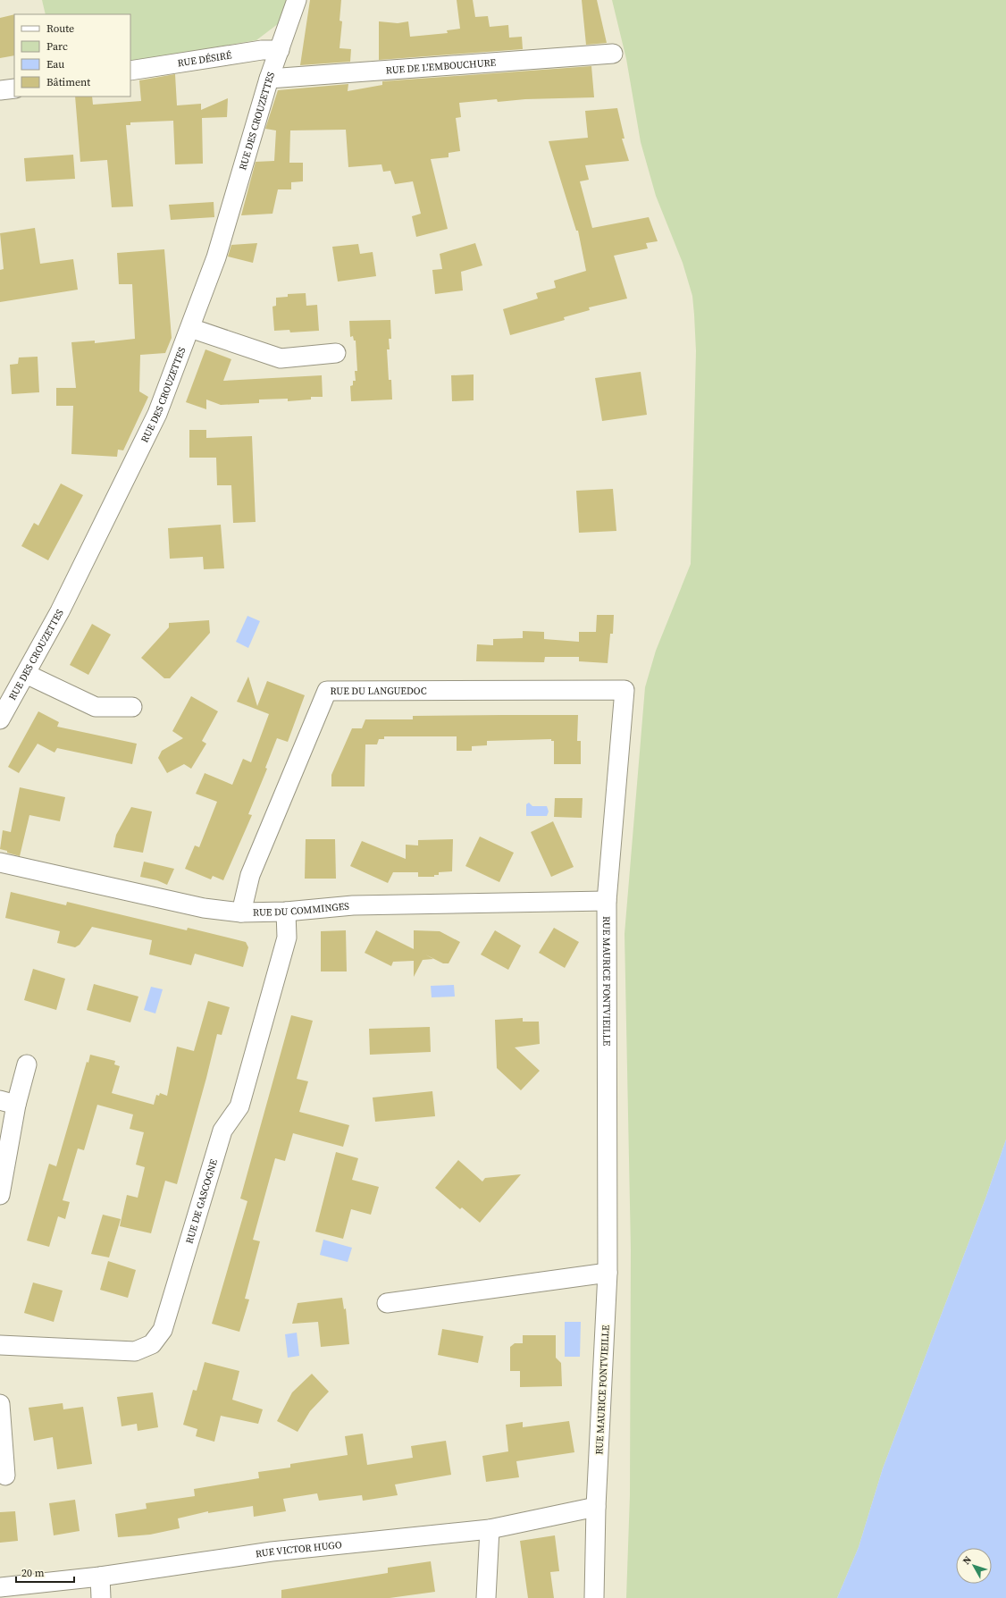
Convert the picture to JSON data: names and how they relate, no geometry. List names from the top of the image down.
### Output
{
  "streets": {
    "street": [
      "RUE DÉSIRÉ",
      "RUE DE L'EMBOUCHURE",
      "RUE DES CROUZETTES",
      "RUE DU LANGUEDOC",
      "RUE DU COMMINGES",
      "RUE MAURICE FONTVIEILLE",
      "RUE DE GASCOGNE",
      "RUE VICTOR HUGO"
    ]
  },
  "crossings": [
    ["RUE DÉSIRÉ", "RUE DES CROUZETTES"],
    ["RUE DE L'EMBOUCHURE", "RUE DES CROUZETTES"],
    ["RUE DU LANGUEDOC", "RUE DU COMMINGES"],
    ["RUE DU LANGUEDOC", "RUE MAURICE FONTVIEILLE"],
    ["RUE DU COMMINGES", "RUE MAURICE FONTVIEILLE"],
    ["RUE DU COMMINGES", "RUE DE GASCOGNE"],
    ["RUE MAURICE FONTVIEILLE", "RUE VICTOR HUGO"]
  ],
  "legend": [
    "Route",
    "Parc",
    "Eau",
    "Bâtiment"
  ],
  "scale_bar": "20 m",
  "north": "top left"
}
